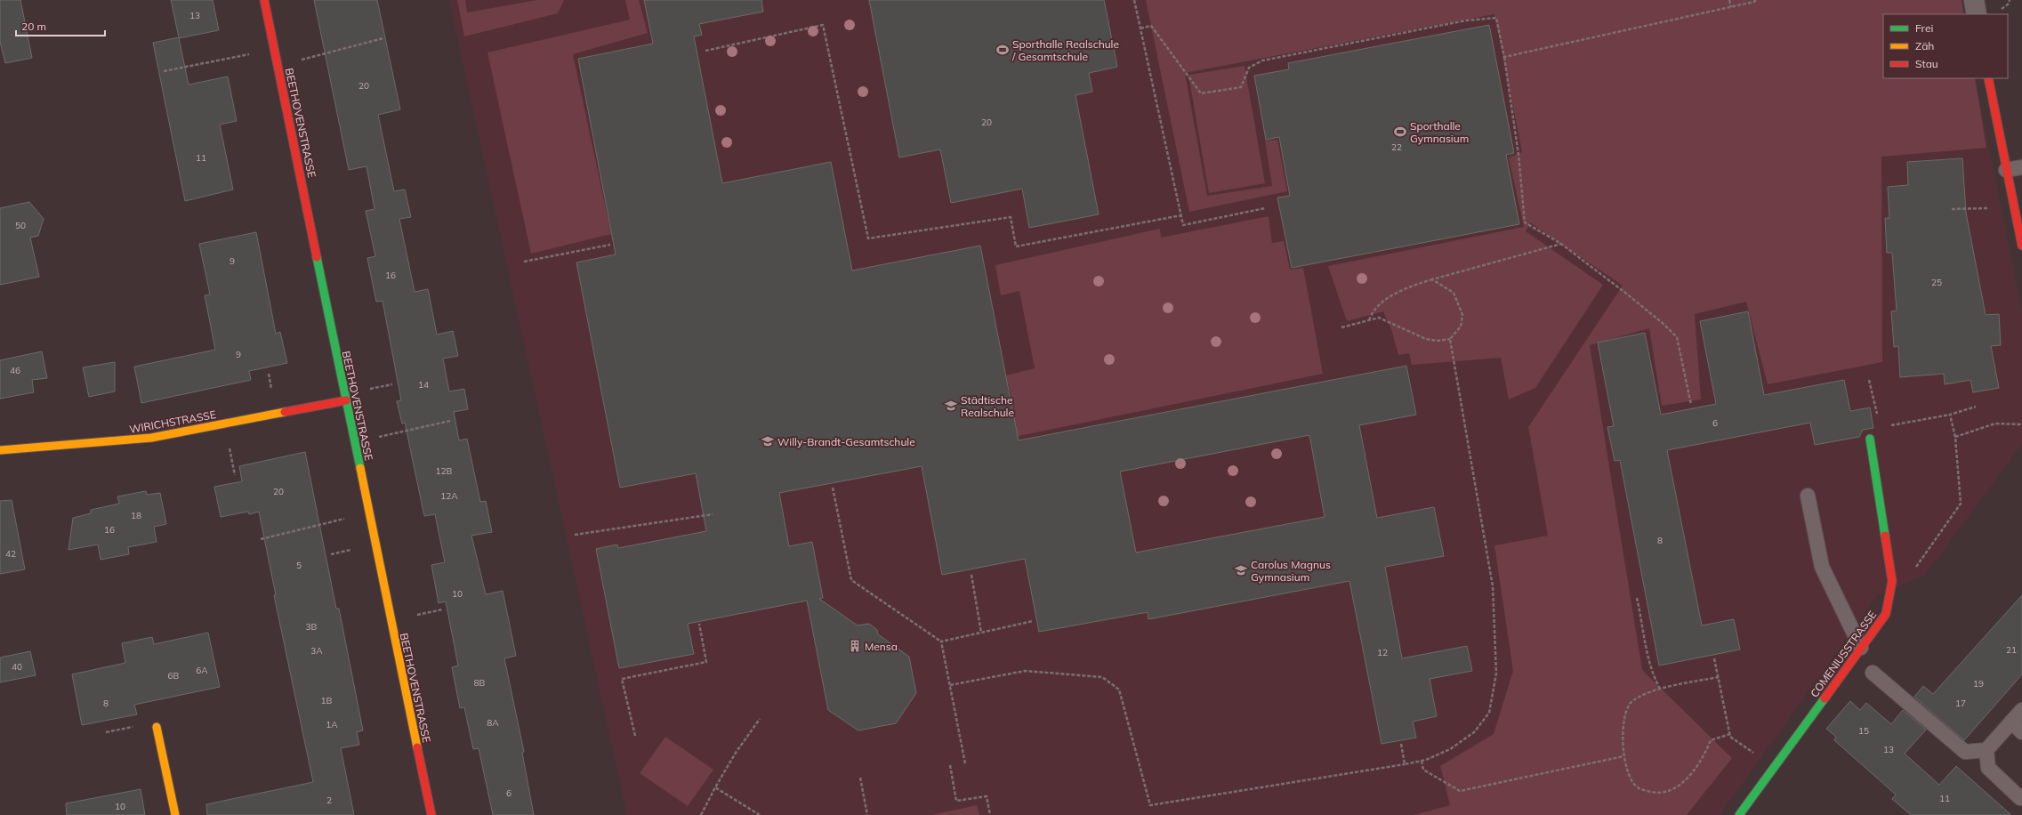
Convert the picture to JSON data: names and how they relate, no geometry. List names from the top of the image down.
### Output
{
  "streets": {
    "street": ["BEETHOVENSTRASSE", "WIRICHSTRASSE", "COMENIUSSTRASSE"]
  },
  "crossings": [
    ["BEETHOVENSTRASSE", "WIRICHSTRASSE"]
  ],
  "places": {
    "sports": ["Sporthalle Realschule / Gesamtschule", "Sporthalle Gymnasium"],
    "school or university": ["Städtische Realschule", "Willy-Brandt-Gesamtschule", "Carolus Magnus Gymnasium"],
    "building": ["Mensa"]
  },
  "house_numbers": [
    "13",
    "20",
    "20",
    "22",
    "11",
    "50",
    "9",
    "16",
    "25",
    "9",
    "46",
    "14",
    "6",
    "12B",
    "20",
    "12A",
    "18",
    "16",
    "8",
    "42",
    "5",
    "10",
    "3B",
    "21",
    "3A",
    "12",
    "40",
    "6A",
    "6B",
    "8B",
    "19",
    "1B",
    "8",
    "17",
    "8A",
    "1A",
    "15",
    "13",
    "6",
    "11",
    "2",
    "10"
  ],
  "legend": ["Frei", "Zäh", "Stau"],
  "scale_bar": "20 m"
}
